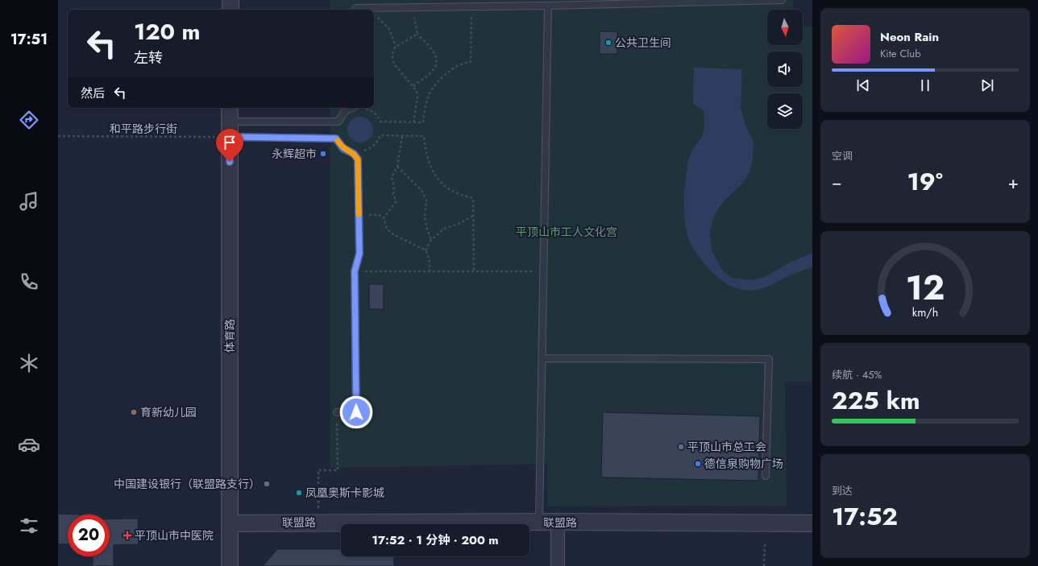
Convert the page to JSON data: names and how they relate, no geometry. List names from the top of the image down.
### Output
{
  "streets": {
    "street": ["体育路", "联盟路"],
    "path": ["和平路步行街"]
  },
  "crossings": [
    ["和平路步行街", "体育路"],
    ["体育路", "联盟路"]
  ],
  "parks": ["平顶山市工人文化宫"],
  "places": {
    "other": [
      "公共卫生间",
      "永辉超市",
      "育新幼儿园",
      "平顶山市总工会",
      "德信泉购物广场",
      "中国建设银行（联盟路支行）",
      "凤凰奥斯卡影城"
    ],
    "health": ["平顶山市中医院"]
  },
  "north": "bottom",
  "page": {
    "tabs": "17:51",
    "turn": ["120 m", "左转"],
    "song": ["Neon Rain", "Kite Club"],
    "then": "然后",
    "tile": [
      "空调",
      ["续航 · 45%", "225 km"],
      ["到达", "17:52"]
    ],
    "heat": ["−", "19°", "+"],
    "limit": "20",
    "trip": "17:52 · 1 分钟 · 200 m",
    "gauge": ["12", "km/h"]
  }
}
